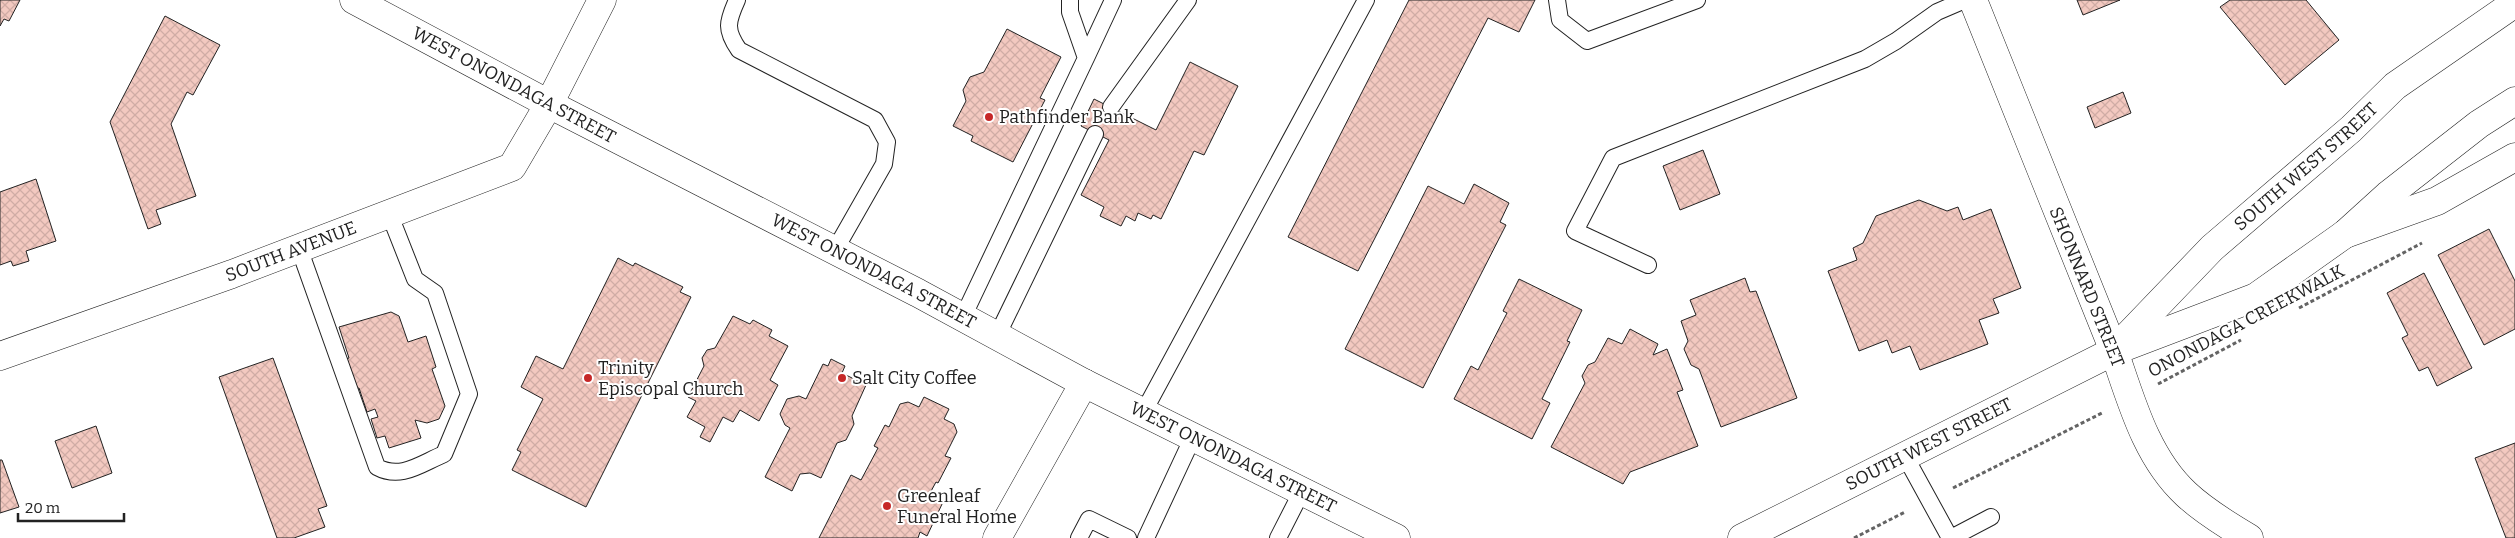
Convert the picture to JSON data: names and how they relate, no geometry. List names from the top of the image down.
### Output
{
  "streets": {
    "main road": [
      "WEST ONONDAGA STREET",
      "SOUTH WEST STREET",
      "SOUTH AVENUE",
      "SHONNARD STREET"
    ],
    "path": ["ONONDAGA CREEKWALK"]
  },
  "crossings": [
    ["WEST ONONDAGA STREET", "SOUTH AVENUE"],
    ["SOUTH WEST STREET", "SHONNARD STREET"],
    ["SHONNARD STREET", "ONONDAGA CREEKWALK"]
  ],
  "places": [
    "Pathfinder Bank",
    "Trinity Episcopal Church",
    "Salt City Coffee",
    "Greenleaf Funeral Home"
  ],
  "scale_bar": "20 m"
}
